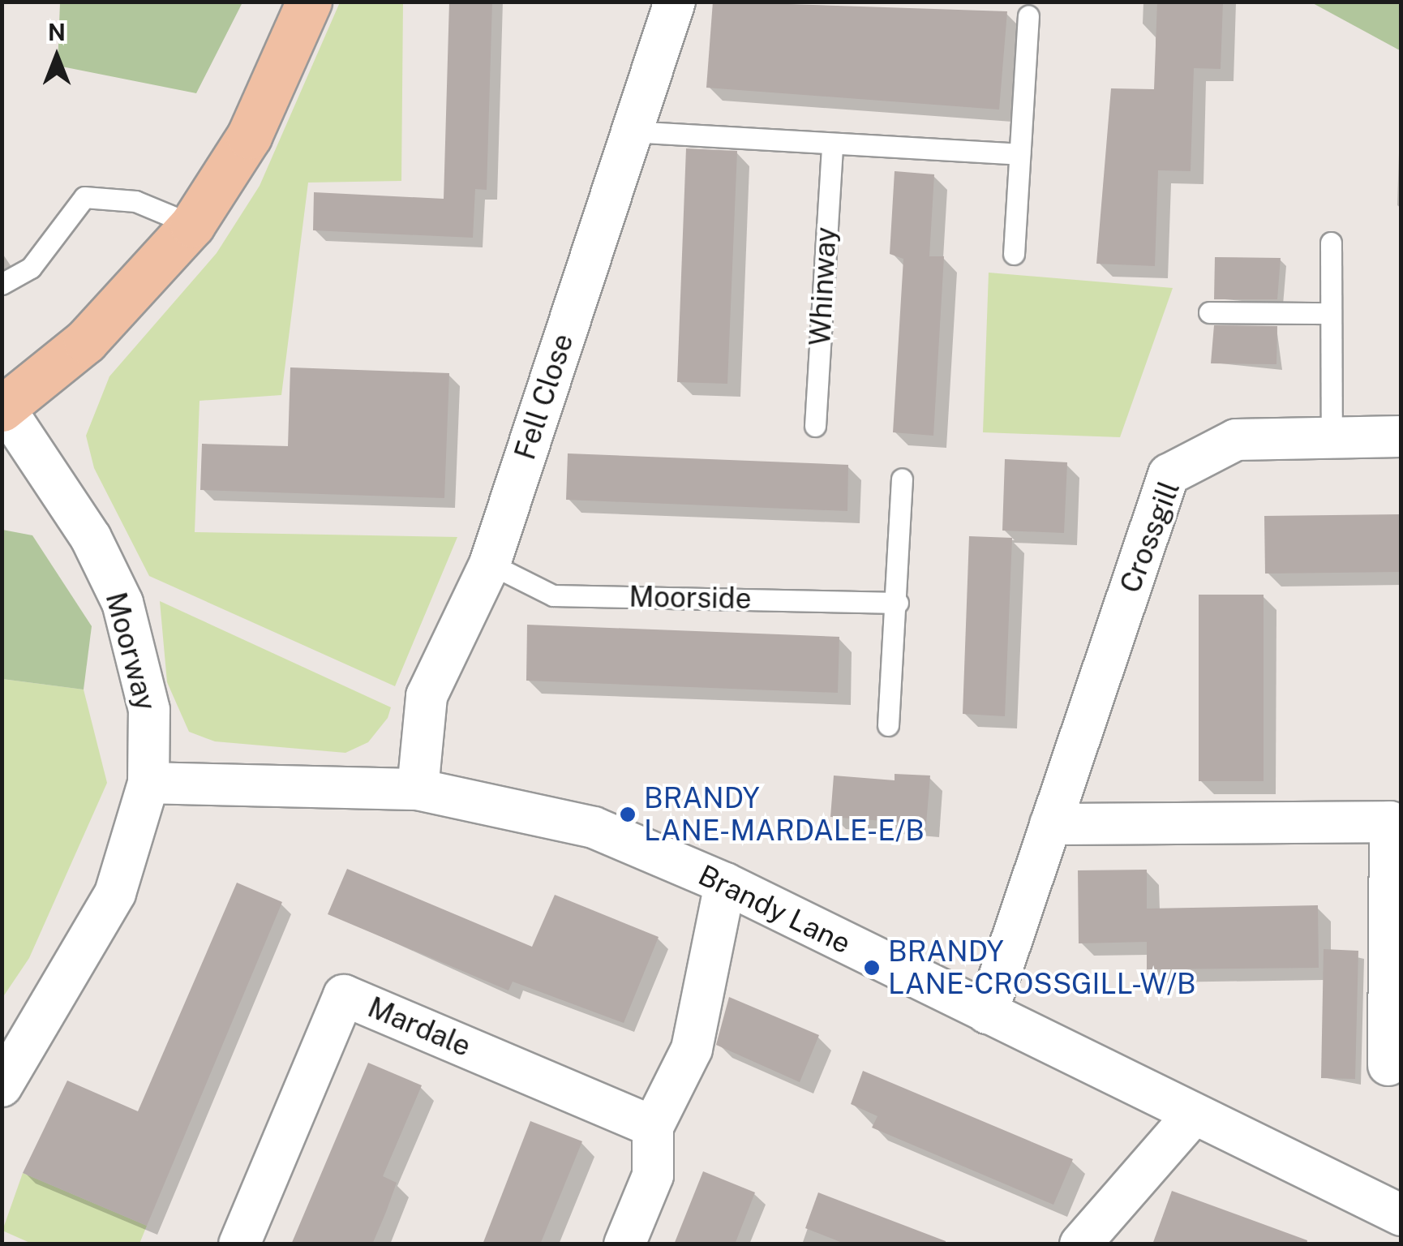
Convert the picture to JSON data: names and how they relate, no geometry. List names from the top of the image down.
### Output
{
  "streets": {
    "street": [
      "Fell Close",
      "Crossgill",
      "Moorway",
      "Brandy Lane",
      "Mardale"
    ],
    "lane": ["Whinway", "Moorside"]
  },
  "crossings": [
    ["Fell Close", "Moorside"],
    ["Fell Close", "Brandy Lane"],
    ["Crossgill", "Brandy Lane"],
    ["Moorway", "Brandy Lane"]
  ],
  "places": ["BRANDY LANE-MARDALE-E/B", "BRANDY LANE-CROSSGILL-W/B"],
  "north": "top"
}
